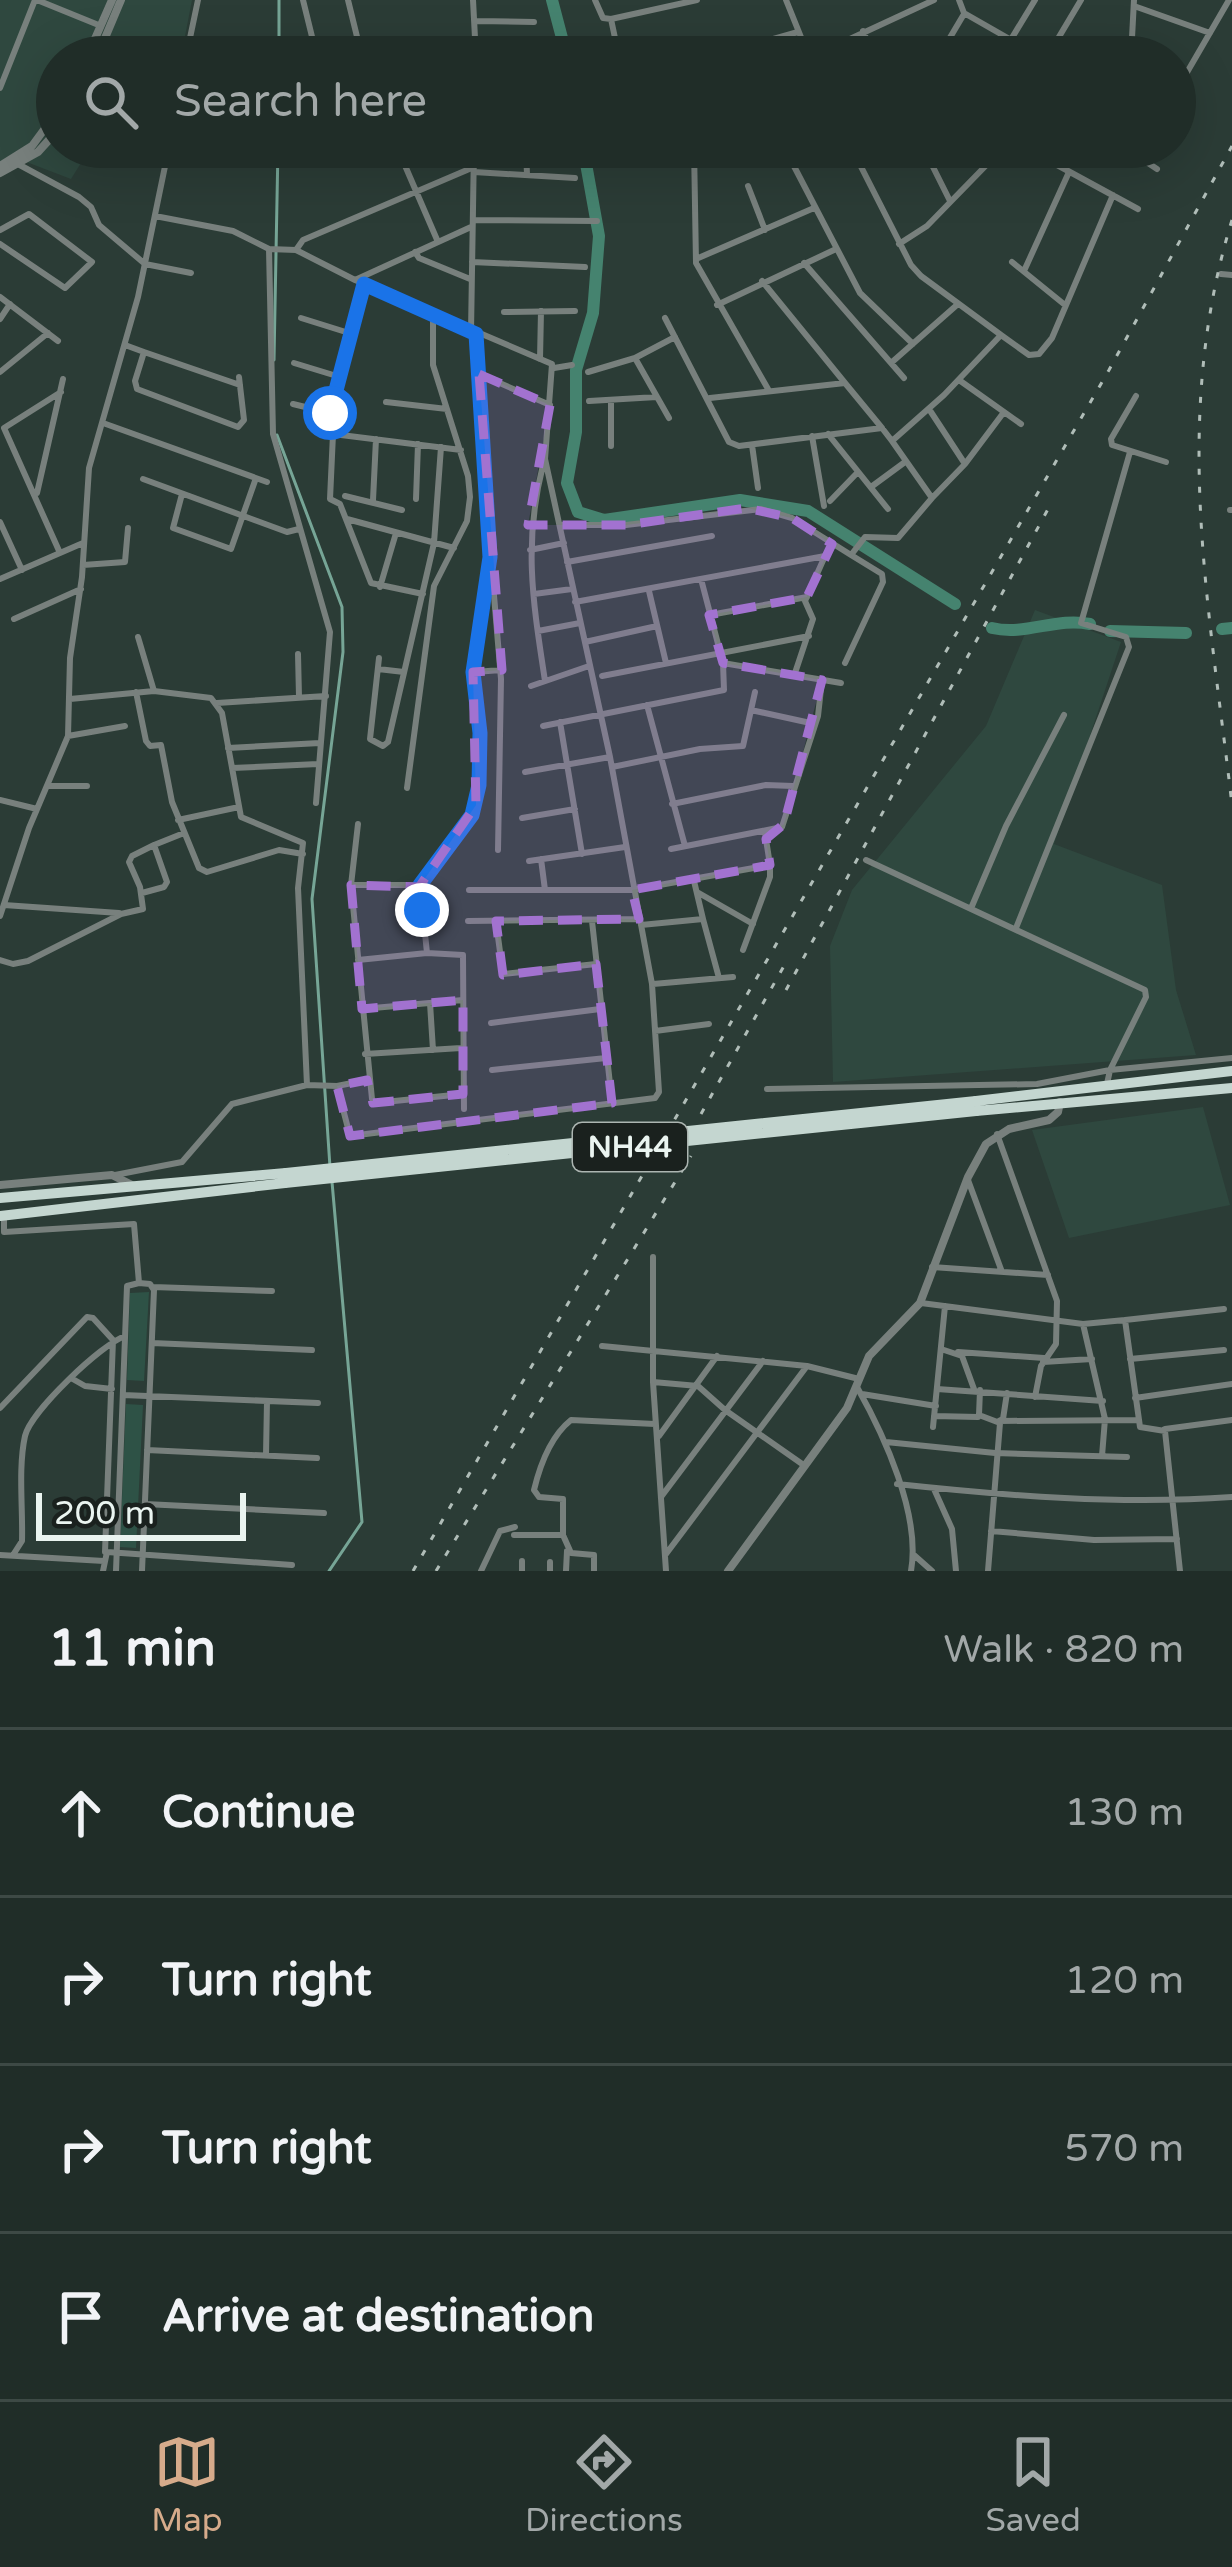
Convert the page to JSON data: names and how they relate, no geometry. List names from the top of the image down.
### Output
{
  "streets": {
    "highway": ["NH44"]
  },
  "scale_bar": "200 m",
  "page": {
    "search": "Search here",
    "scale": "200 m",
    "heading": ["11 min", "Walk · 820 m"],
    "list": [
      ["Continue", "130 m"],
      ["Turn right", "120 m"],
      ["Turn right", "570 m"],
      "Arrive at destination"
    ],
    "nav": ["Map", "Directions", "Saved"]
  }
}
